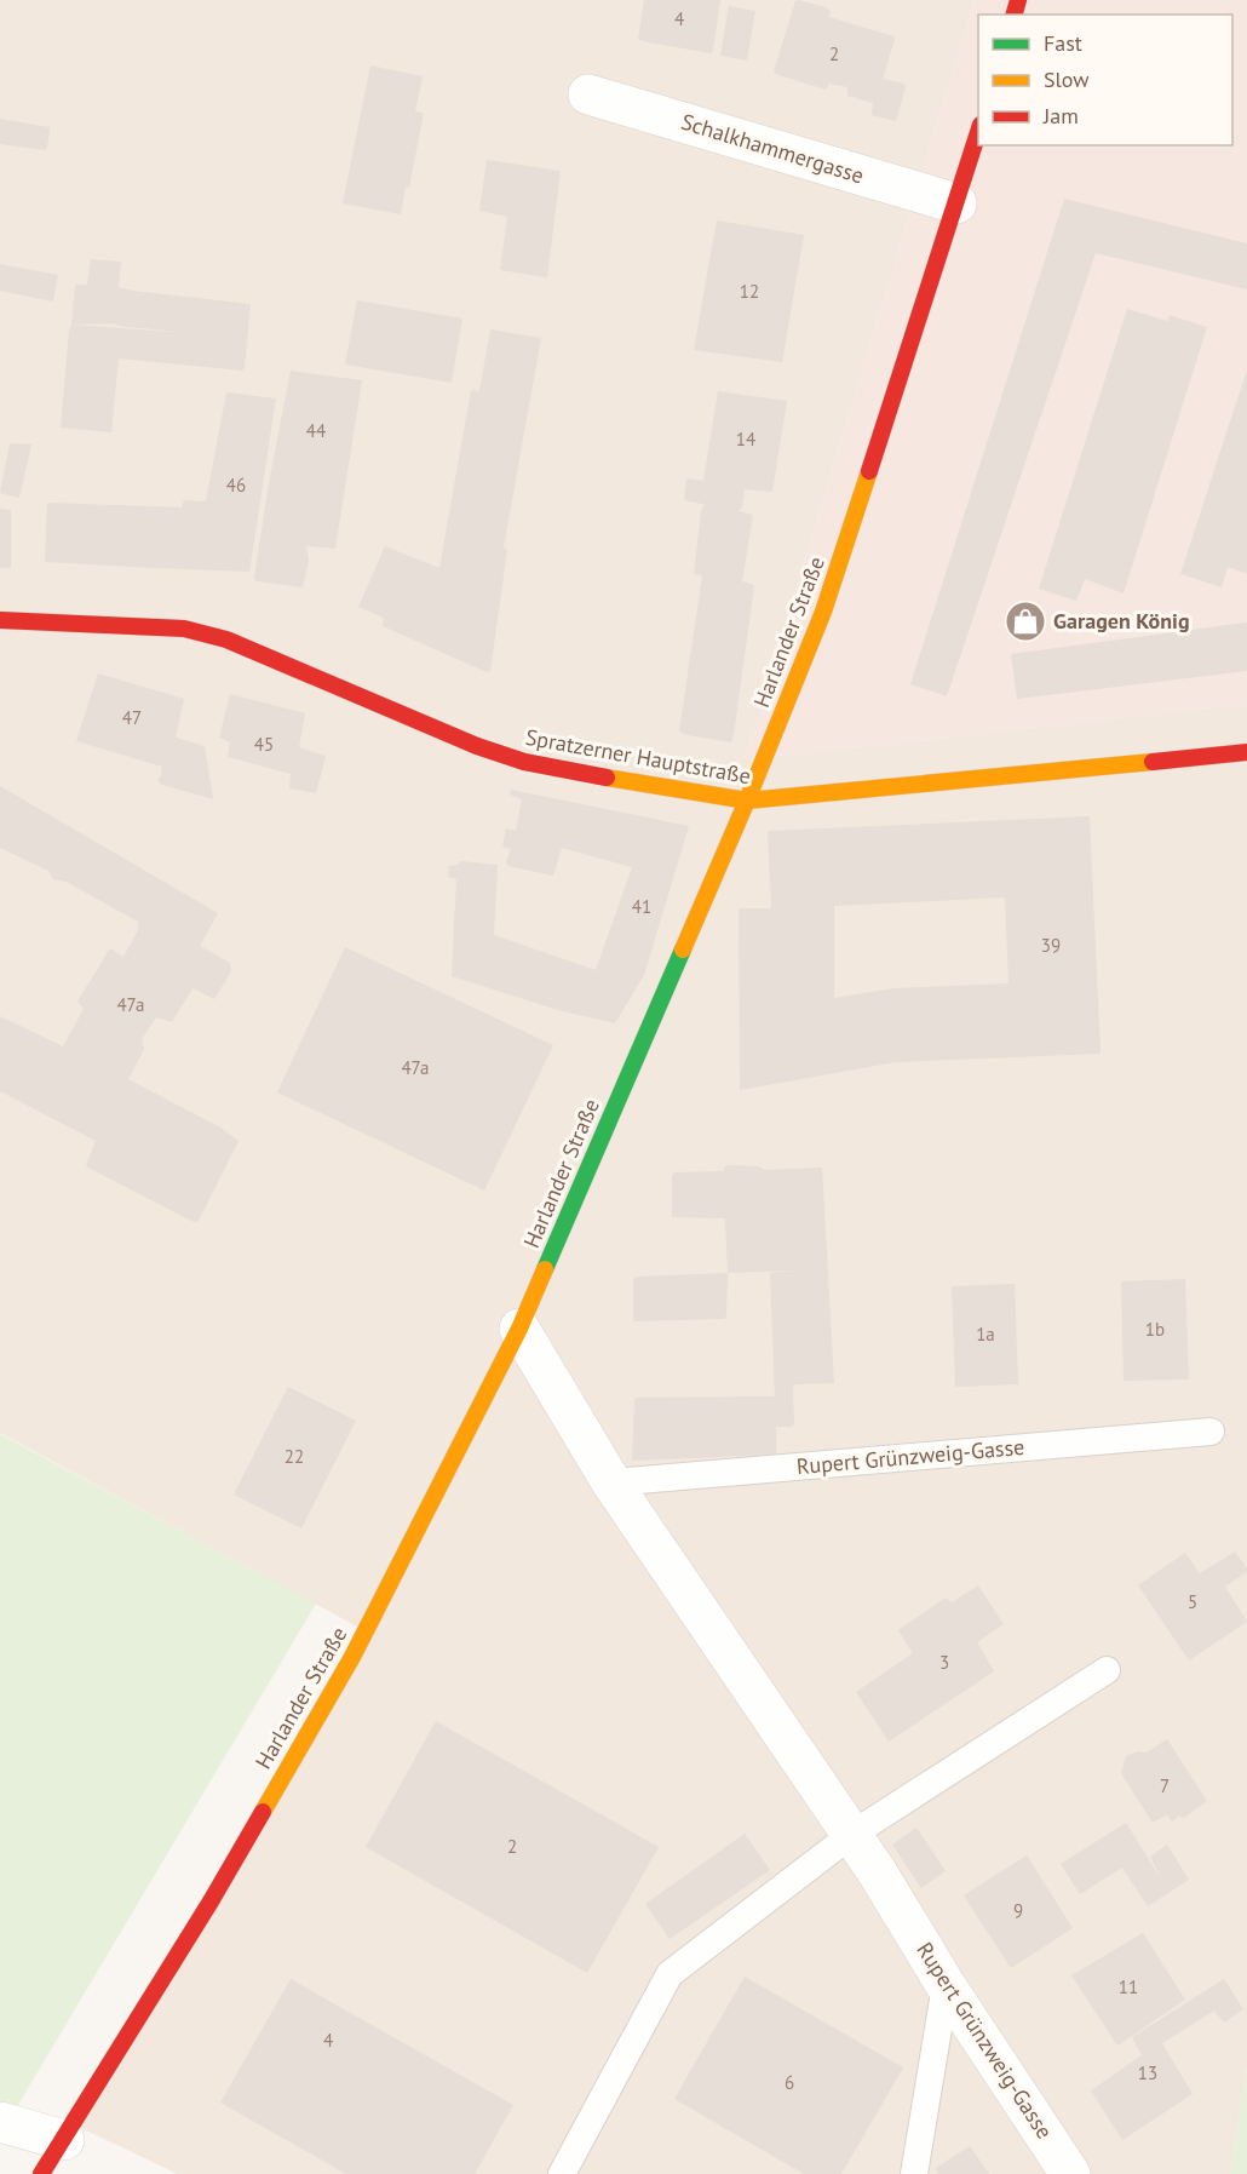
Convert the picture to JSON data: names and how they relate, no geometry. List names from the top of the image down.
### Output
{
  "streets": {
    "main road": ["Harlander Straße", "Spratzerner Hauptstraße"],
    "street": ["Schalkhammergasse", "Rupert Grünzweig-Gasse"]
  },
  "crossings": [
    ["Schalkhammergasse", "Harlander Straße"],
    ["Harlander Straße", "Spratzerner Hauptstraße"],
    ["Harlander Straße", "Rupert Grünzweig-Gasse"]
  ],
  "places": {
    "shop": ["Garagen König"]
  },
  "house_numbers": [
    "4",
    "2",
    "12",
    "44",
    "14",
    "46",
    "47",
    "45",
    "41",
    "39",
    "47a",
    "47a",
    "1b",
    "1a",
    "22",
    "5",
    "3",
    "7",
    "2",
    "9",
    "11",
    "4",
    "13",
    "6"
  ],
  "legend": ["Fast", "Slow", "Jam"]
}
